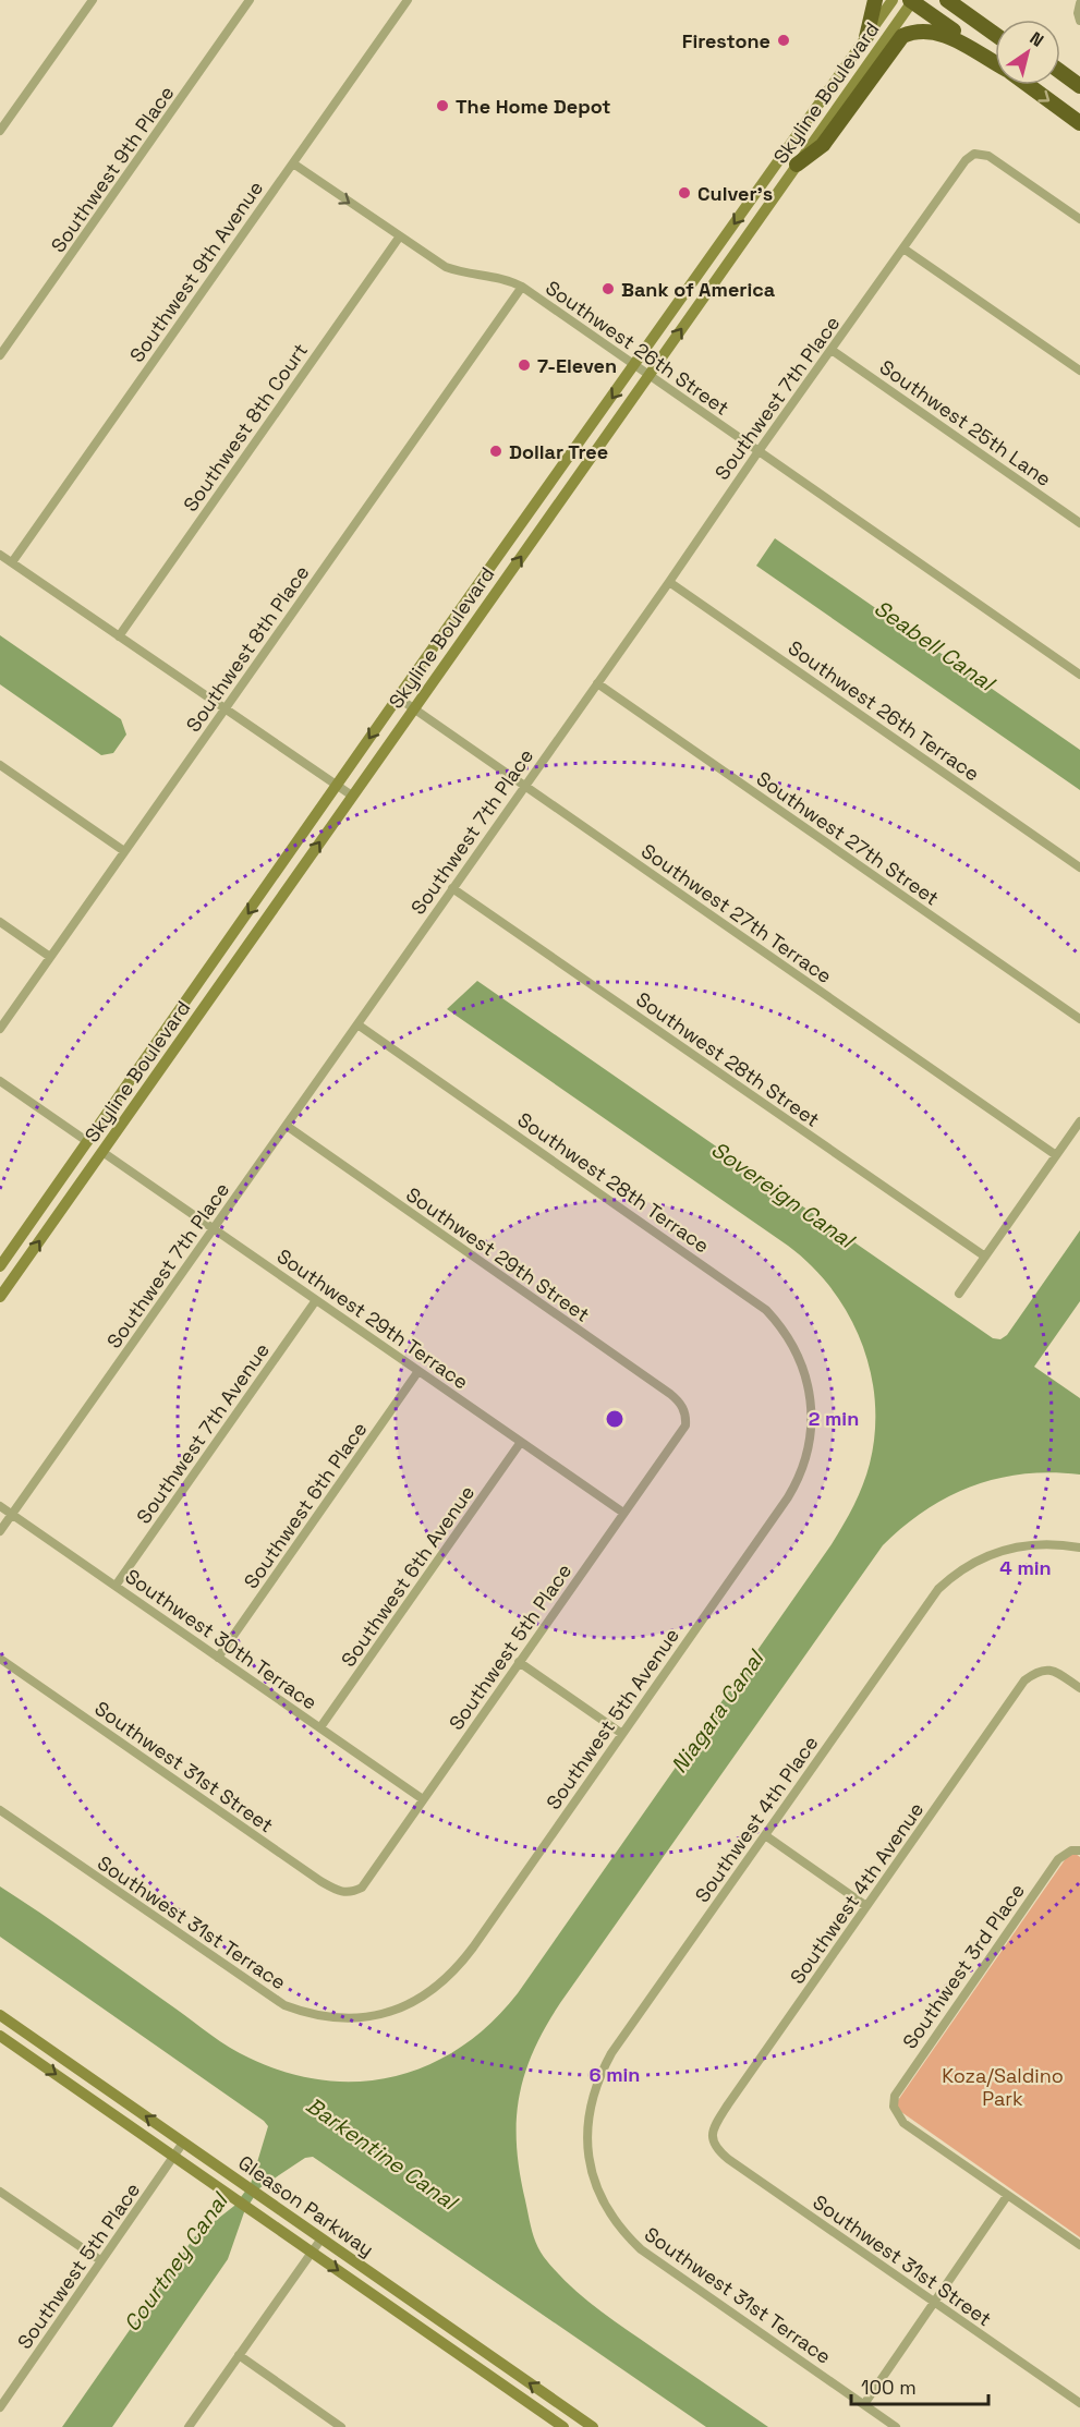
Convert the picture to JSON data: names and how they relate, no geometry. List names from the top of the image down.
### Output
{
  "streets": {
    "street": [
      "Skyline Boulevard",
      "Southwest 9th Place",
      "Southwest 9th Avenue",
      "Southwest 26th Street",
      "Southwest 7th Place",
      "Southwest 25th Lane",
      "Southwest 8th Court",
      "Southwest 8th Place",
      "Southwest 26th Terrace",
      "Southwest 27th Street",
      "Southwest 27th Terrace",
      "Southwest 28th Street",
      "Southwest 28th Terrace",
      "Southwest 29th Street",
      "Southwest 29th Terrace",
      "Southwest 7th Avenue",
      "Southwest 6th Place",
      "Southwest 6th Avenue",
      "Southwest 30th Terrace",
      "Southwest 5th Place",
      "Southwest 5th Avenue",
      "Southwest 31st Street",
      "Southwest 4th Place",
      "Southwest 4th Avenue",
      "Southwest 31st Terrace",
      "Southwest 3rd Place",
      "Gleason Parkway"
    ]
  },
  "crossings": [
    ["Skyline Boulevard", "Southwest 26th Street"],
    ["Skyline Boulevard", "Southwest 27th Terrace"],
    ["Skyline Boulevard", "Southwest 29th Terrace"],
    ["Southwest 9th Avenue", "Southwest 26th Street"],
    ["Southwest 26th Street", "Southwest 7th Place"],
    ["Southwest 26th Street", "Southwest 8th Court"],
    ["Southwest 26th Street", "Southwest 8th Place"],
    ["Southwest 7th Place", "Southwest 25th Lane"],
    ["Southwest 7th Place", "Southwest 26th Terrace"],
    ["Southwest 7th Place", "Southwest 27th Street"],
    ["Southwest 7th Place", "Southwest 27th Terrace"],
    ["Southwest 7th Place", "Southwest 28th Street"],
    ["Southwest 7th Place", "Southwest 28th Terrace"],
    ["Southwest 7th Place", "Southwest 29th Street"],
    ["Southwest 7th Place", "Southwest 29th Terrace"],
    ["Southwest 7th Place", "Southwest 30th Terrace"],
    ["Southwest 28th Terrace", "Southwest 5th Avenue"],
    ["Southwest 29th Street", "Southwest 5th Place"],
    ["Southwest 29th Terrace", "Southwest 7th Avenue"],
    ["Southwest 29th Terrace", "Southwest 6th Place"],
    ["Southwest 29th Terrace", "Southwest 6th Avenue"],
    ["Southwest 29th Terrace", "Southwest 5th Place"],
    ["Southwest 7th Avenue", "Southwest 30th Terrace"],
    ["Southwest 6th Place", "Southwest 30th Terrace"],
    ["Southwest 6th Avenue", "Southwest 30th Terrace"],
    ["Southwest 30th Terrace", "Southwest 5th Place"],
    ["Southwest 5th Place", "Southwest 31st Street"],
    ["Southwest 5th Place", "Gleason Parkway"],
    ["Southwest 5th Avenue", "Southwest 31st Terrace"],
    ["Southwest 31st Street", "Southwest 4th Avenue"],
    ["Southwest 4th Place", "Southwest 31st Terrace"]
  ],
  "water": [
    "Seabell Canal",
    "Sovereign Canal",
    "Niagara Canal",
    "Barkentine Canal",
    "Courtney Canal"
  ],
  "parks": ["Koza/Saldino Park"],
  "places": [
    "Firestone",
    "The Home Depot",
    "Culver's",
    "Bank of America",
    "7-Eleven",
    "Dollar Tree"
  ],
  "scale_bar": "100 m",
  "north": "top right",
  "rings": ["2 min", "4 min", "6 min"]
}
